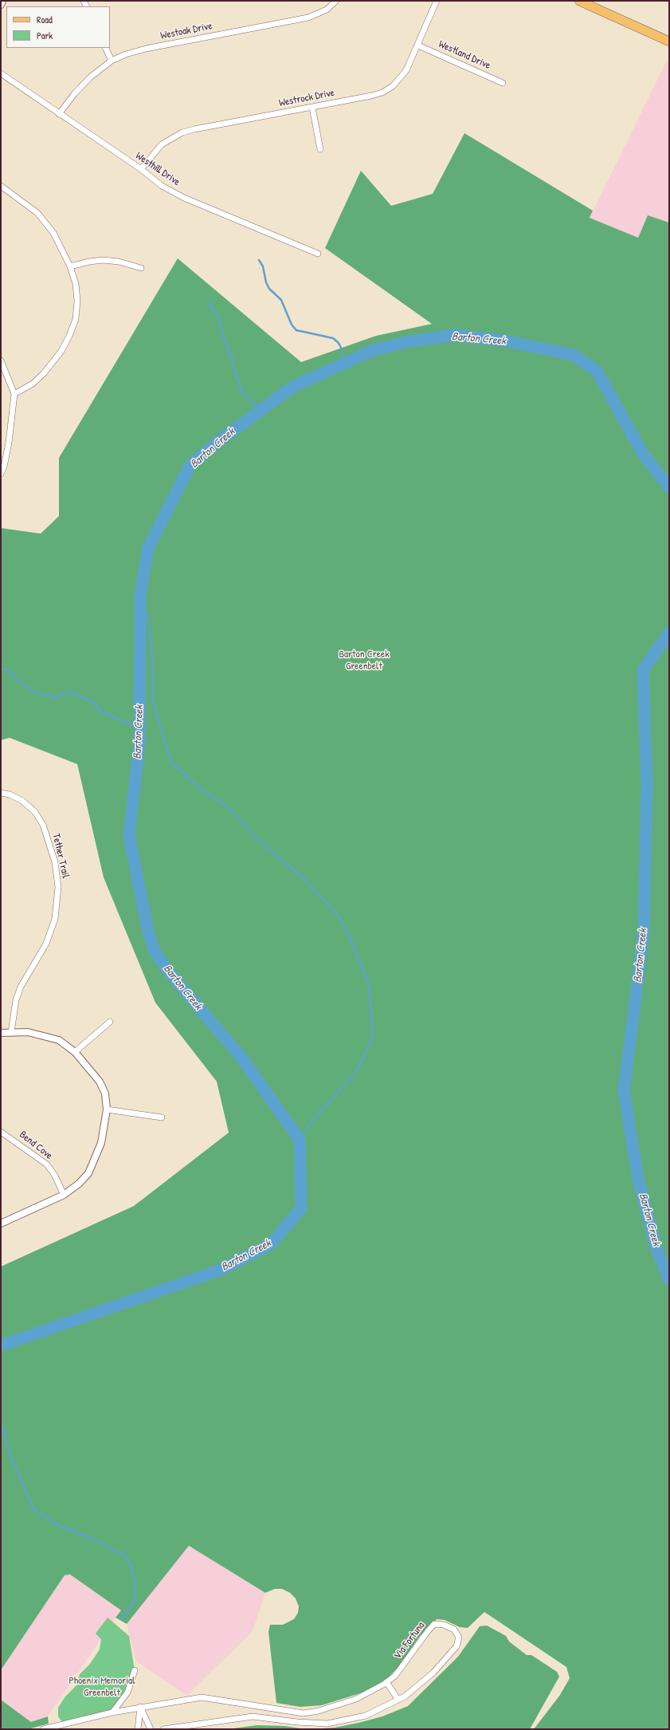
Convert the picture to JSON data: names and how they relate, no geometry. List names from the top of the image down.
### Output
{
  "streets": {
    "street": [
      "Westoak Drive",
      "Westland Drive",
      "Westrock Drive",
      "Westhill Drive",
      "Tether Trail",
      "Bend Cove",
      "Via Fortuna"
    ]
  },
  "crossings": [
    ["Westoak Drive", "Westhill Drive"],
    ["Westland Drive", "Westrock Drive"],
    ["Westrock Drive", "Westhill Drive"]
  ],
  "water": ["Barton Creek"],
  "parks": ["Barton Creek Greenbelt", "Phoenix Memorial Greenbelt"],
  "legend": ["Road", "Park"]
}
